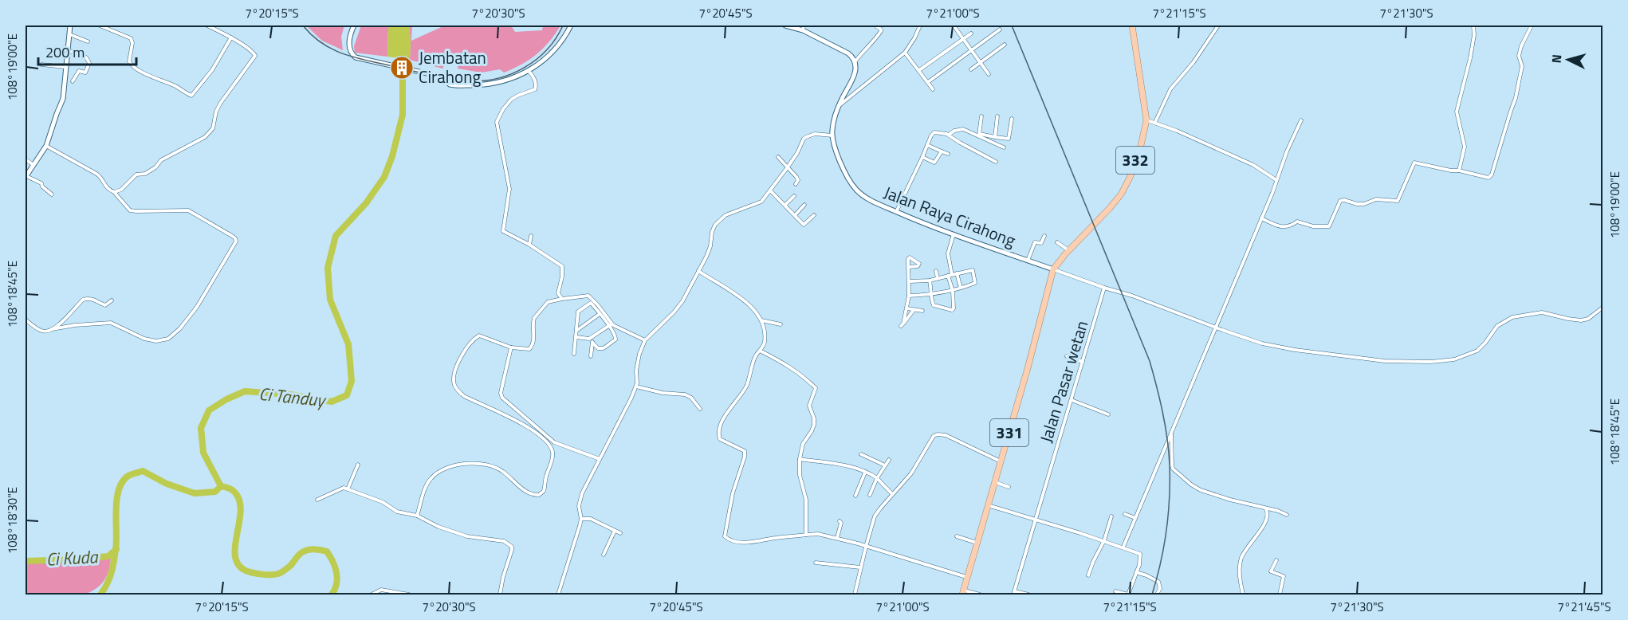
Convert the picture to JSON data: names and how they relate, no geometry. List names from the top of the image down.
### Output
{
  "streets": {
    "main road": ["332", "331"],
    "street": ["Jalan Raya Cirahong", "Jalan Pasar wetan"]
  },
  "crossings": [
    ["332", "Jalan Raya Cirahong"],
    ["332", "331"],
    ["Jalan Raya Cirahong", "331"]
  ],
  "water": ["Ci Tanduy", "Ci Kuda"],
  "places": {
    "building": ["Jembatan Cirahong"]
  },
  "scale_bar": "200 m",
  "north": "left",
  "coordinates": [
    "7°20'15\"S",
    "7°20'30\"S",
    "7°20'45\"S",
    "7°21'00\"S",
    "7°21'15\"S",
    "7°21'30\"S",
    "108°19'00\"E",
    "108°18'45\"E",
    "108°18'30\"E",
    "7°21'45\"S"
  ]
}
